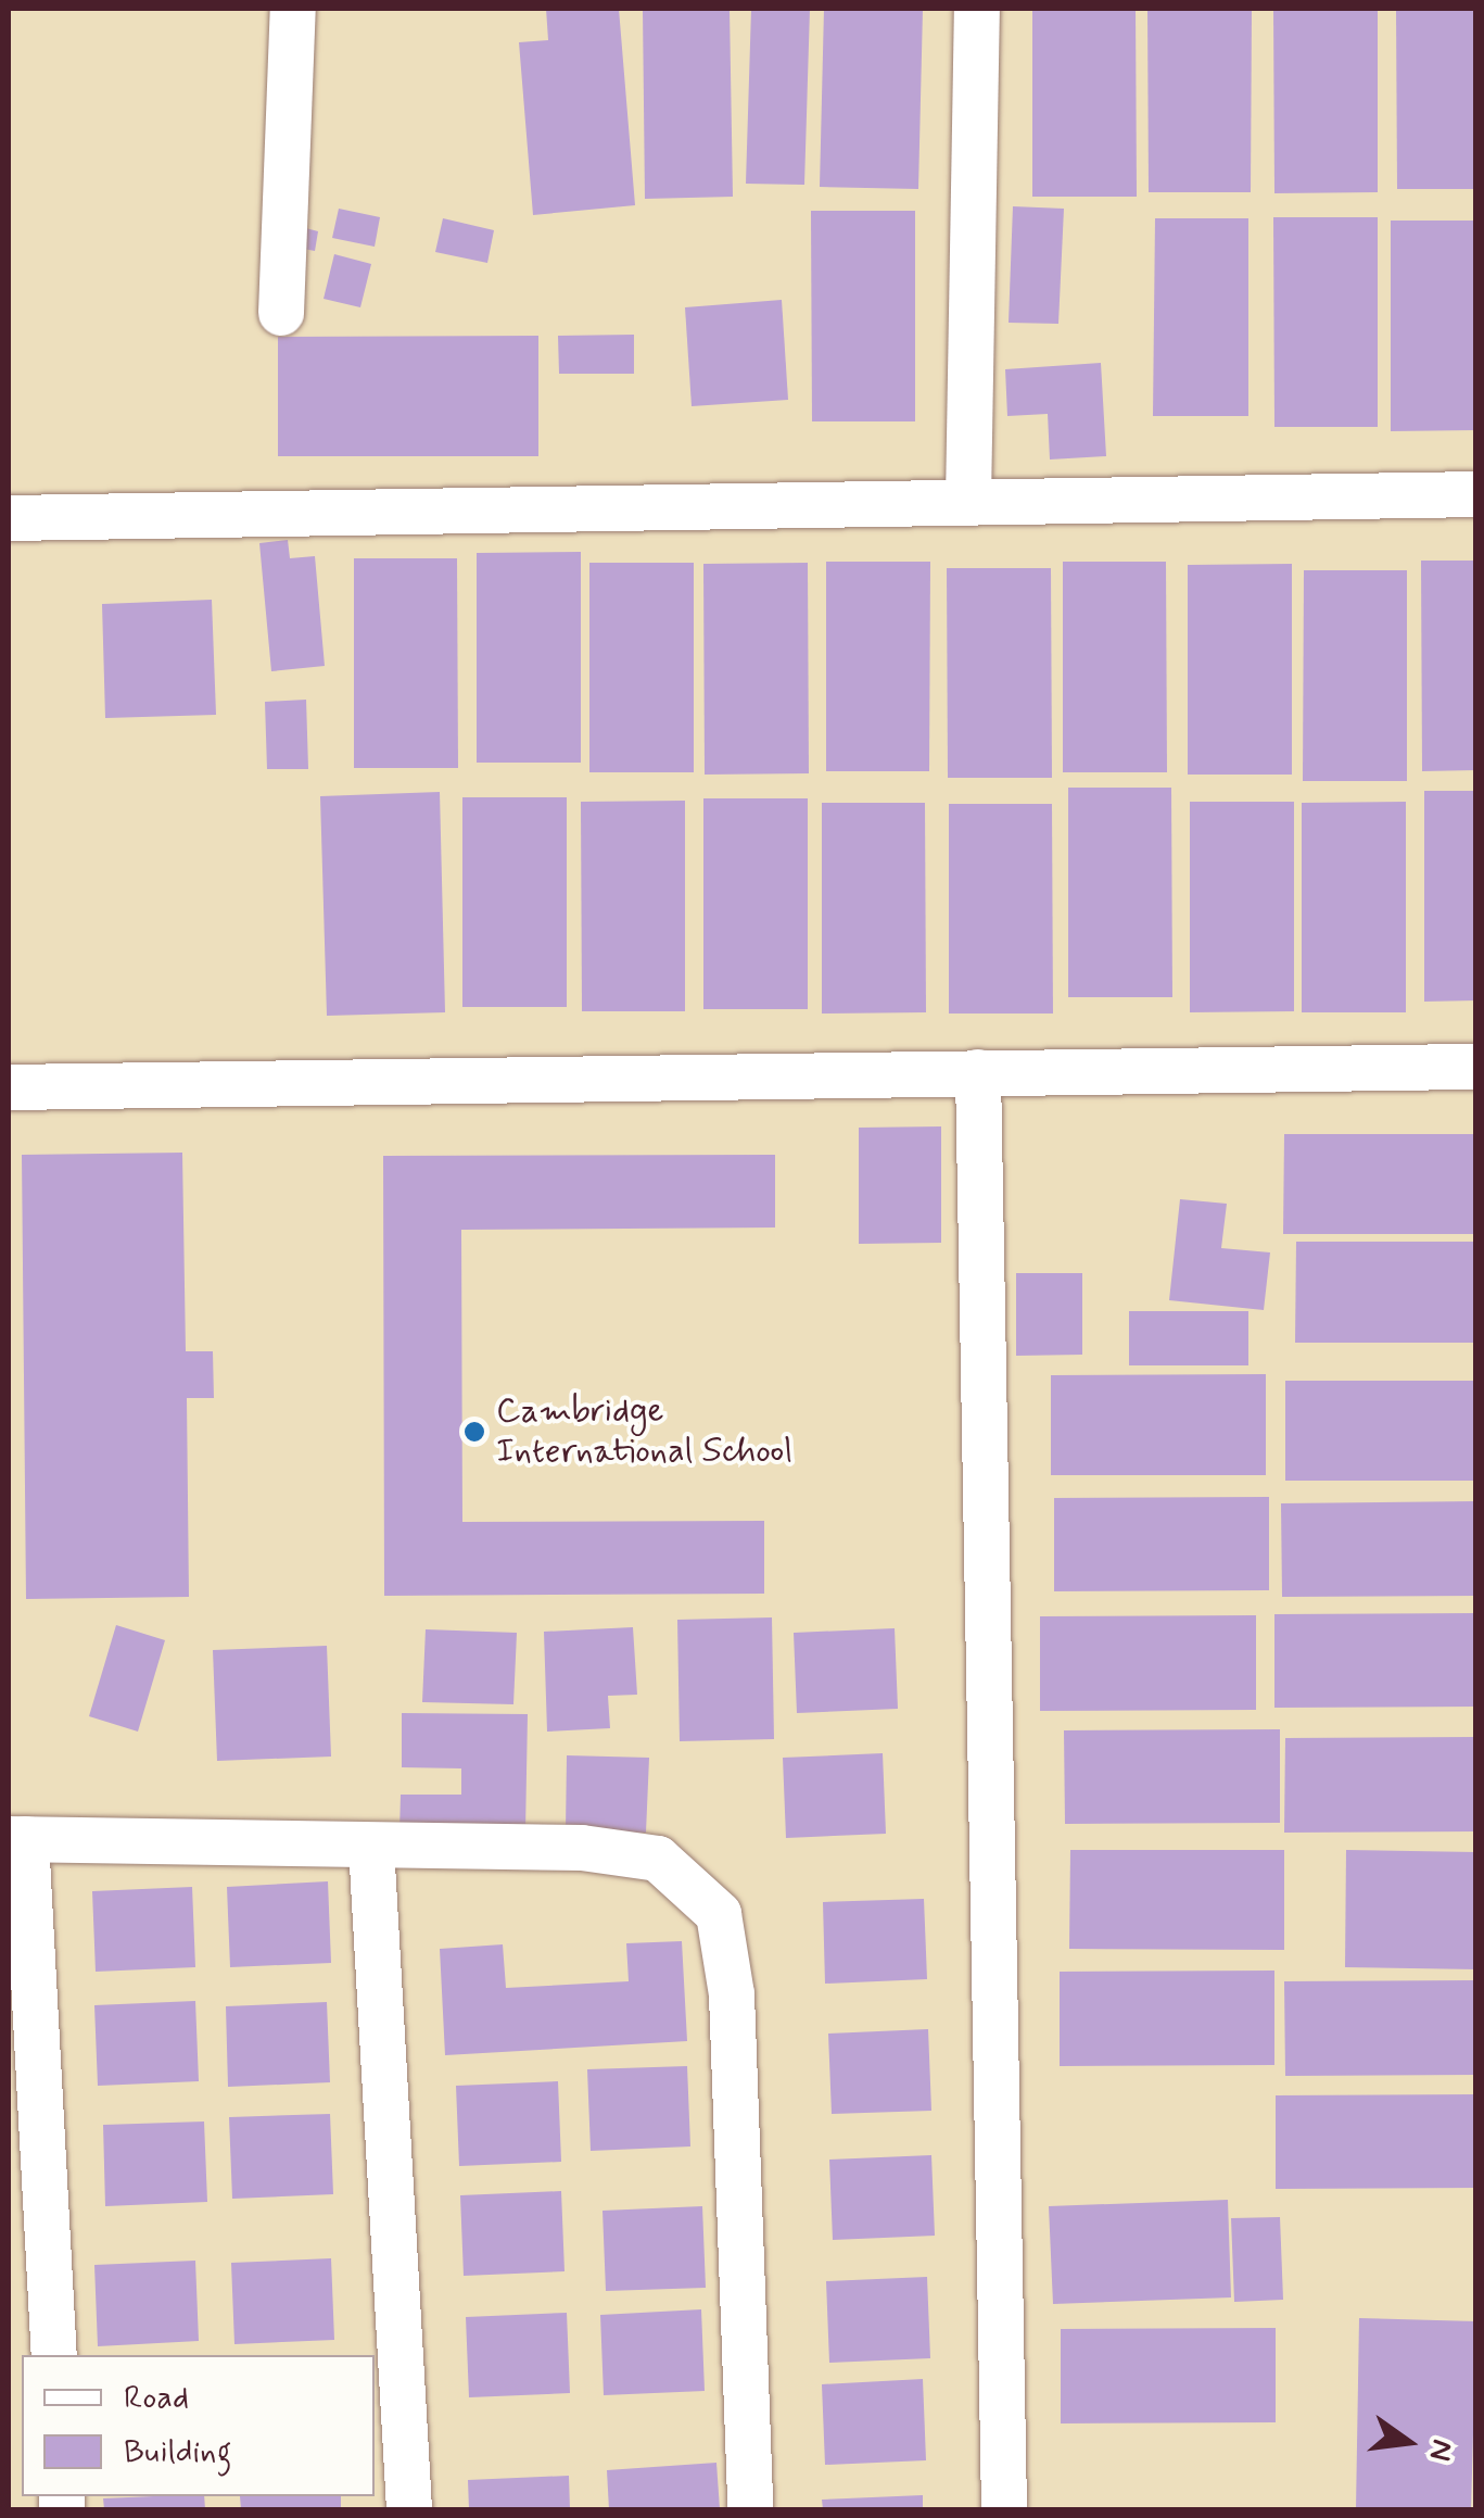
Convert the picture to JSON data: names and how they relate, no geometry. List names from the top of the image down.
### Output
{
  "places": ["Cambridge International School"],
  "legend": ["Road", "Building"],
  "north": "right"
}
